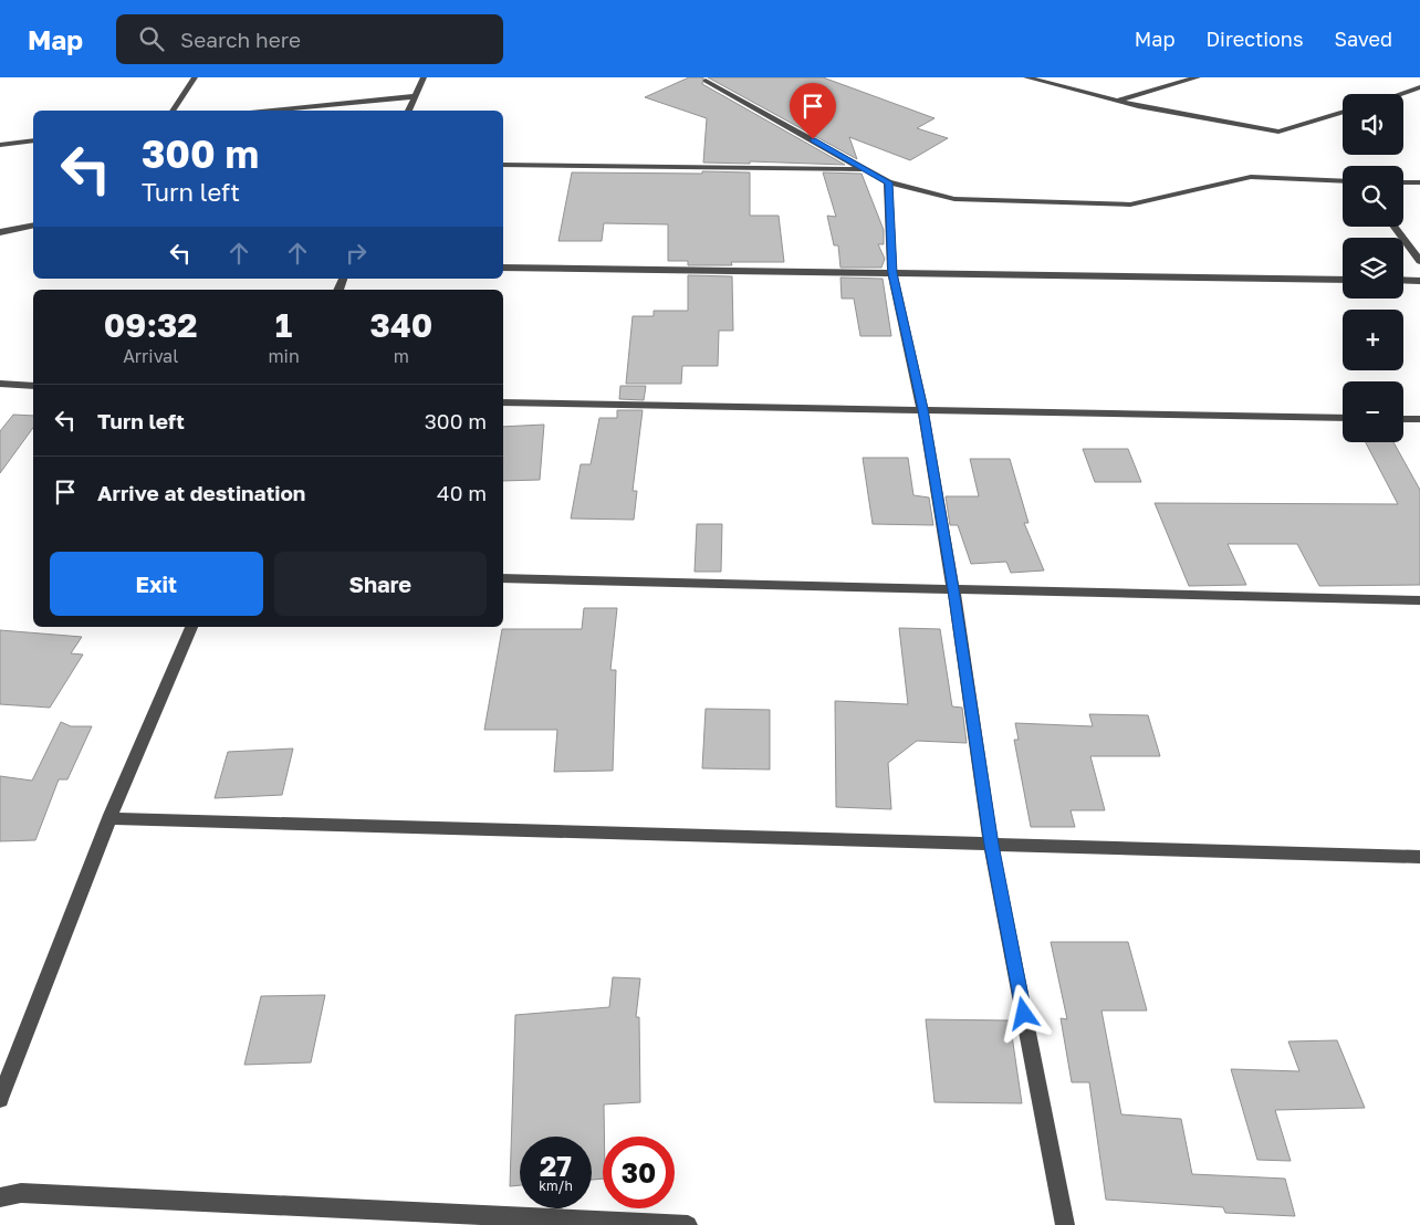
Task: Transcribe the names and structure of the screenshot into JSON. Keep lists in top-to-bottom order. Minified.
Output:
{"page":{"header":"Map","search":"Search here","nav":["Map","Directions","Saved"],"map_buttons":["+","−"],"turn":["300 m","Turn left"],"eta":["09:32","Arrival","1","min","340","m"],"list":[{"name":"Turn left","value":"300 m"},{"name":"Arrive at destination","value":"40 m"}],"buttons":["Exit","Share"],"speed":"27 km/h","limit":"30"}}
